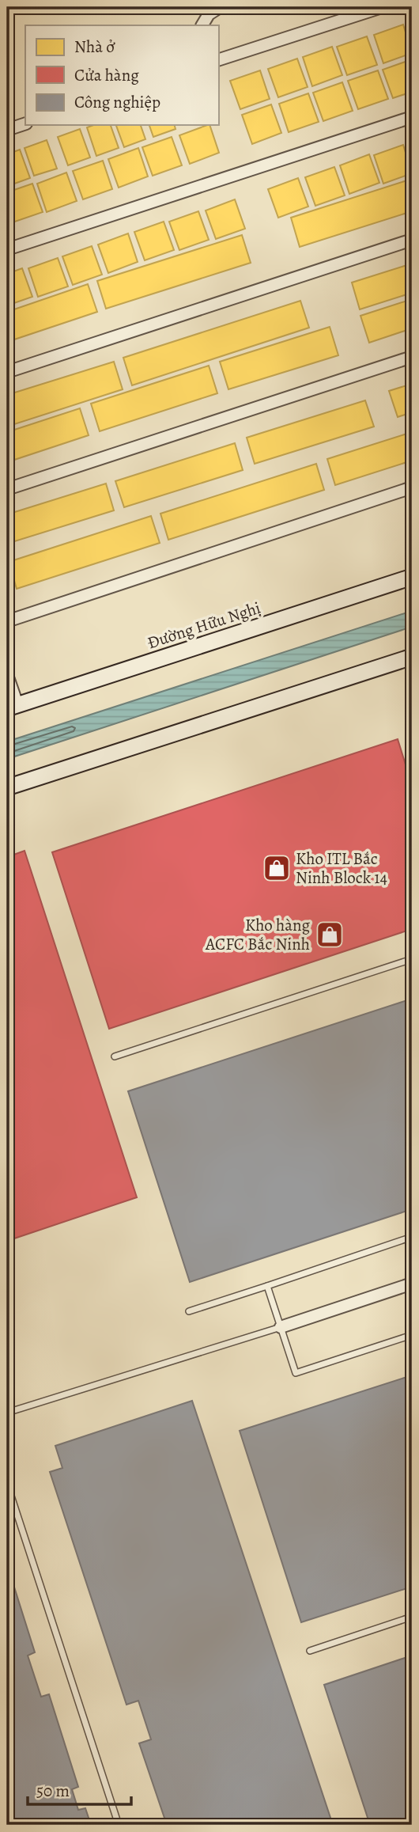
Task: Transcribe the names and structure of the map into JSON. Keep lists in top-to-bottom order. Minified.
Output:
{"streets":{"main road":["Đường Hữu Nghị"]},"places":{"shop":["Kho ITL Bắc Ninh Block 14","Kho hàng ACFC Bắc Ninh"]},"legend":["Nhà ở","Cửa hàng","Công nghiệp"],"scale_bar":"50 m"}
